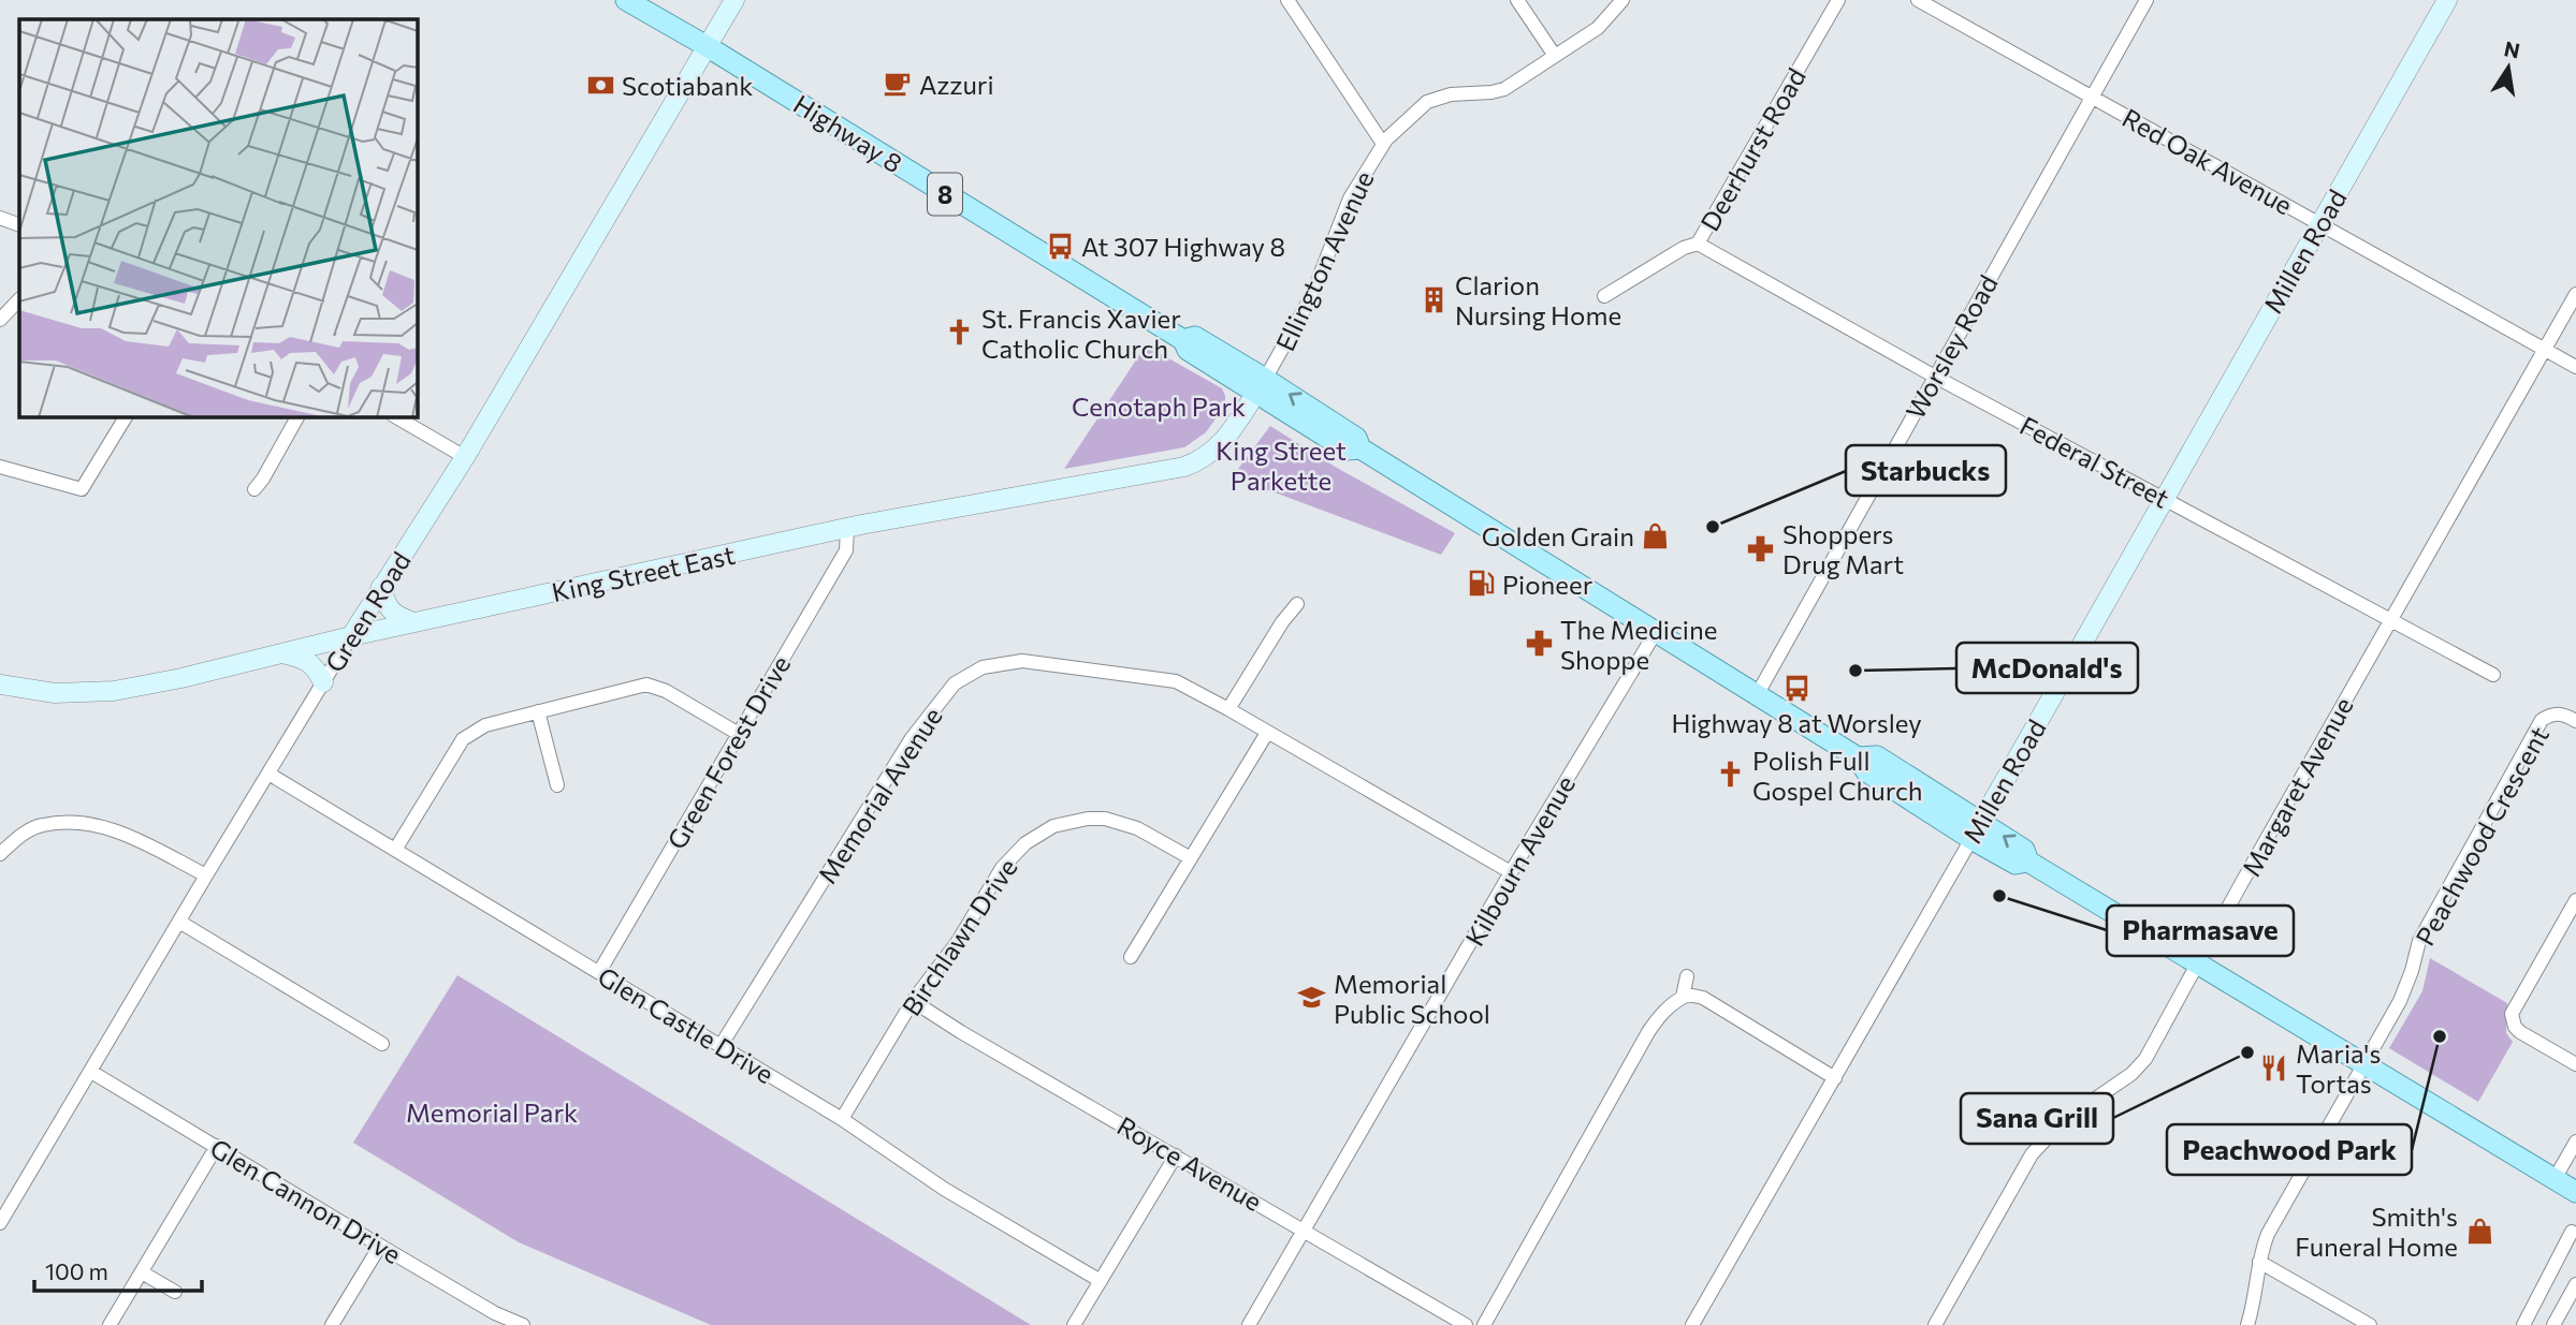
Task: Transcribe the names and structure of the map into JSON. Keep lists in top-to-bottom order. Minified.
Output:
{"streets":{"main road":["Highway 8","8"],"street":["Deerhurst Road","Red Oak Avenue","Millen Road","Ellington Avenue","Worsley Road","Federal Street","King Street East","Green Road","Green Forest Drive","Margaret Avenue","Memorial Avenue","Peachwood Crescent","Kilbourn Avenue","Birchlawn Drive","Glen Castle Drive","Royce Avenue","Glen Cannon Drive"]},"crossings":[["Highway 8","Millen Road"],["Highway 8","Ellington Avenue"],["Highway 8","Worsley Road"],["Highway 8","King Street East"],["Highway 8","Green Road"],["Highway 8","Margaret Avenue"],["Highway 8","Peachwood Crescent"],["Highway 8","Kilbourn Avenue"],["Deerhurst Road","Federal Street"],["Red Oak Avenue","Millen Road"],["Red Oak Avenue","Worsley Road"],["Red Oak Avenue","Margaret Avenue"],["Millen Road","Federal Street"],["Ellington Avenue","King Street East"],["Worsley Road","Federal Street"],["Federal Street","Margaret Avenue"],["King Street East","Green Road"],["King Street East","Green Forest Drive"],["Green Road","Glen Castle Drive"],["Green Road","Glen Cannon Drive"],["Green Forest Drive","Glen Castle Drive"],["Memorial Avenue","Kilbourn Avenue"],["Memorial Avenue","Glen Castle Drive"],["Kilbourn Avenue","Royce Avenue"],["Birchlawn Drive","Glen Castle Drive"],["Birchlawn Drive","Royce Avenue"]],"parks":["Cenotaph Park","King Street Parkette","Memorial Park"],"places":{"cafe":["Azzuri"],"bank":["Scotiabank"],"bus stop":["At 307 Highway 8","Highway 8 at Worsley"],"building":["Clarion Nursing Home"],"church":["St. Francis Xavier Catholic Church","Polish Full Gospel Church"],"other":["Starbucks","McDonald's","Pharmasave","Peachwood Park","Sana Grill"],"shop":["Golden Grain","Smith's Funeral Home"],"pharmacy":["Shoppers Drug Mart","The Medicine Shoppe"],"fuel station":["Pioneer"],"school or university":["Memorial Public School"],"restaurant":["Maria's Tortas"]},"scale_bar":"100 m","north":"top"}
